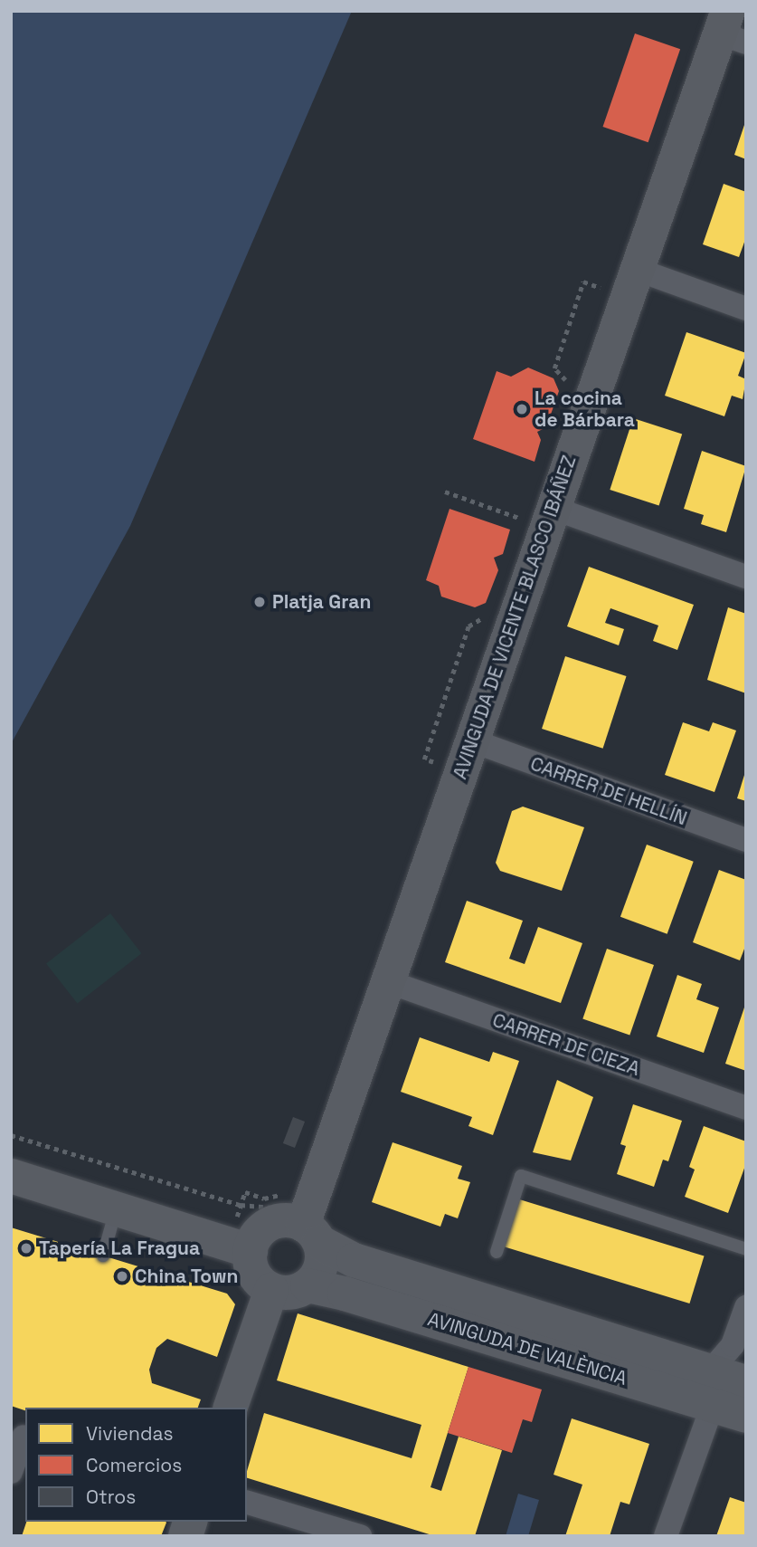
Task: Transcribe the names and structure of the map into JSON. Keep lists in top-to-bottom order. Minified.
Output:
{"streets":{"street":["AVINGUDA DE VICENTE BLASCO IBÁÑEZ","CARRER DE HELLÍN","CARRER DE CIEZA","AVINGUDA DE VALÈNCIA"]},"crossings":[["AVINGUDA DE VICENTE BLASCO IBÁÑEZ","CARRER DE HELLÍN"],["AVINGUDA DE VICENTE BLASCO IBÁÑEZ","CARRER DE CIEZA"],["AVINGUDA DE VICENTE BLASCO IBÁÑEZ","AVINGUDA DE VALÈNCIA"]],"places":["La cocina de Bárbara","Platja Gran","Tapería La Fragua","China Town"],"legend":["Viviendas","Comercios","Otros"]}
